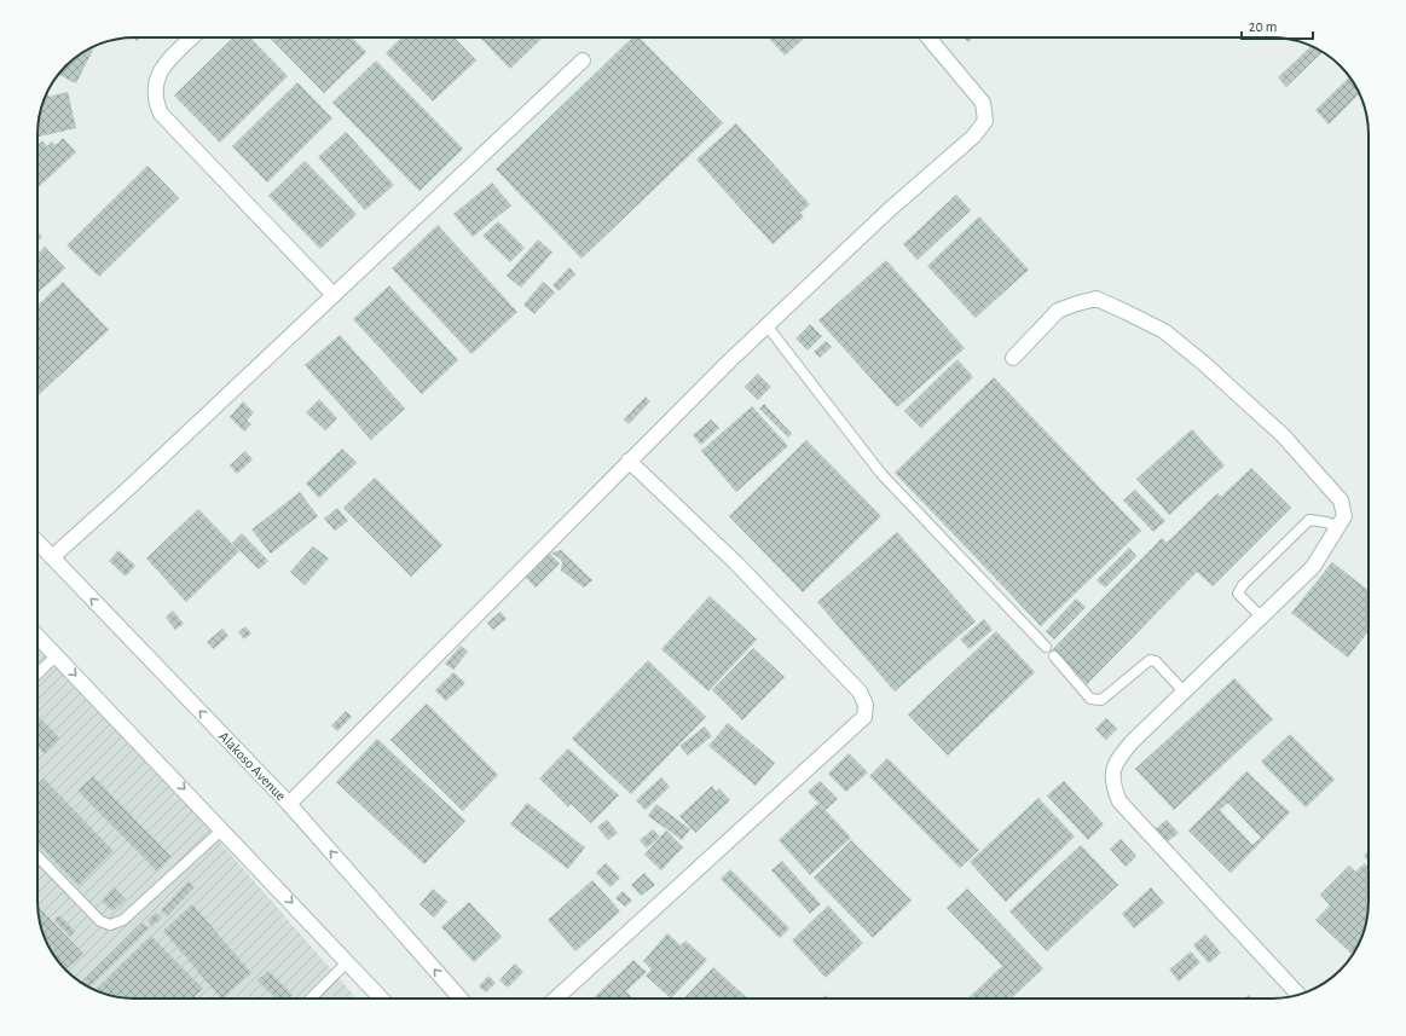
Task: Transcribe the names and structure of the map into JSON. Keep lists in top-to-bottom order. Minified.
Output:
{"streets":{"street":["Alakoso Avenue"]},"scale_bar":"20 m"}
